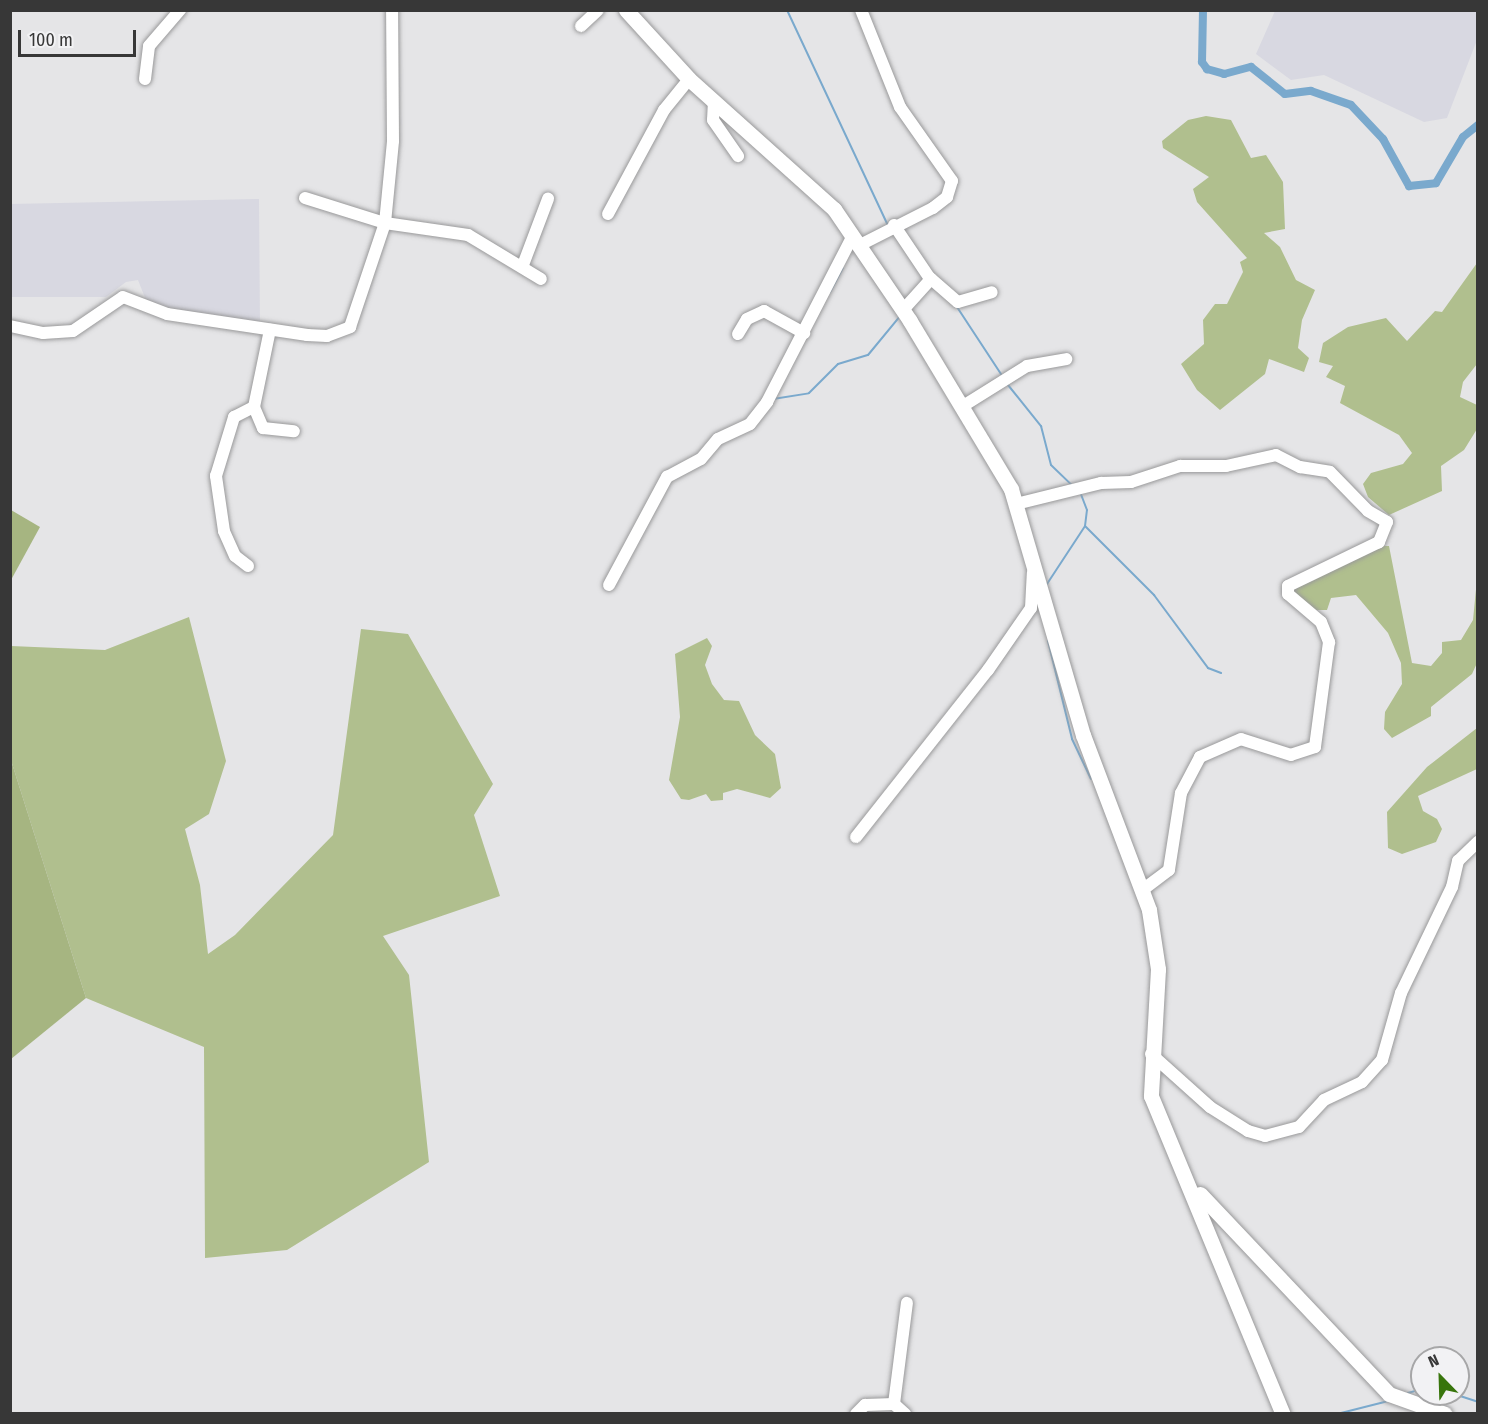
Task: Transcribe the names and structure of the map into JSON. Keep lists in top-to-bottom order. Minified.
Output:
{"scale_bar":"100 m","north":"top left"}
